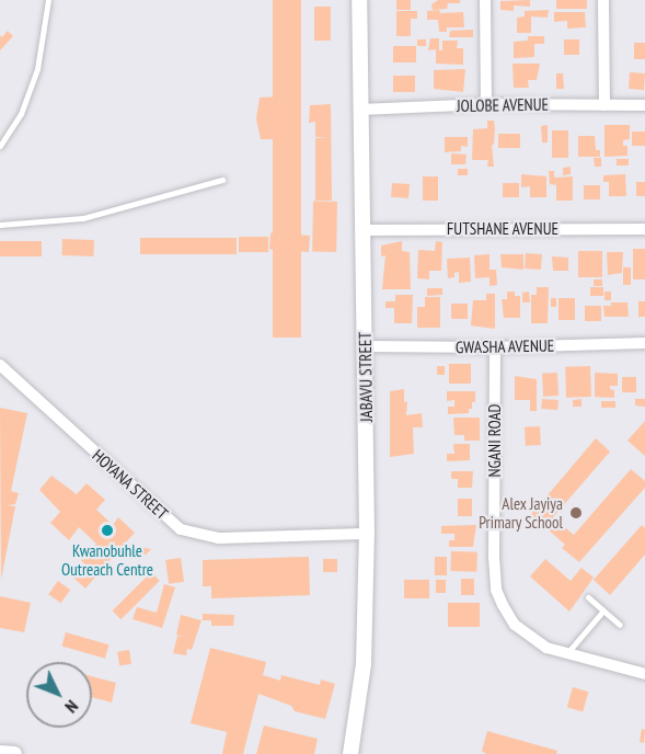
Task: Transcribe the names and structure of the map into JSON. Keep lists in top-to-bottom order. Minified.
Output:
{"streets":{"street":["JOLOBE AVENUE","FUTSHANE AVENUE","GWASHA AVENUE","JABAVU STREET","NGANI ROAD","HOYANA STREET"]},"crossings":[["JOLOBE AVENUE","JABAVU STREET"],["FUTSHANE AVENUE","JABAVU STREET"],["GWASHA AVENUE","JABAVU STREET"],["GWASHA AVENUE","NGANI ROAD"],["JABAVU STREET","HOYANA STREET"]],"places":["Alex Jayiya Primary School","Kwanobuhle Outreach Centre"],"north":"bottom right"}
